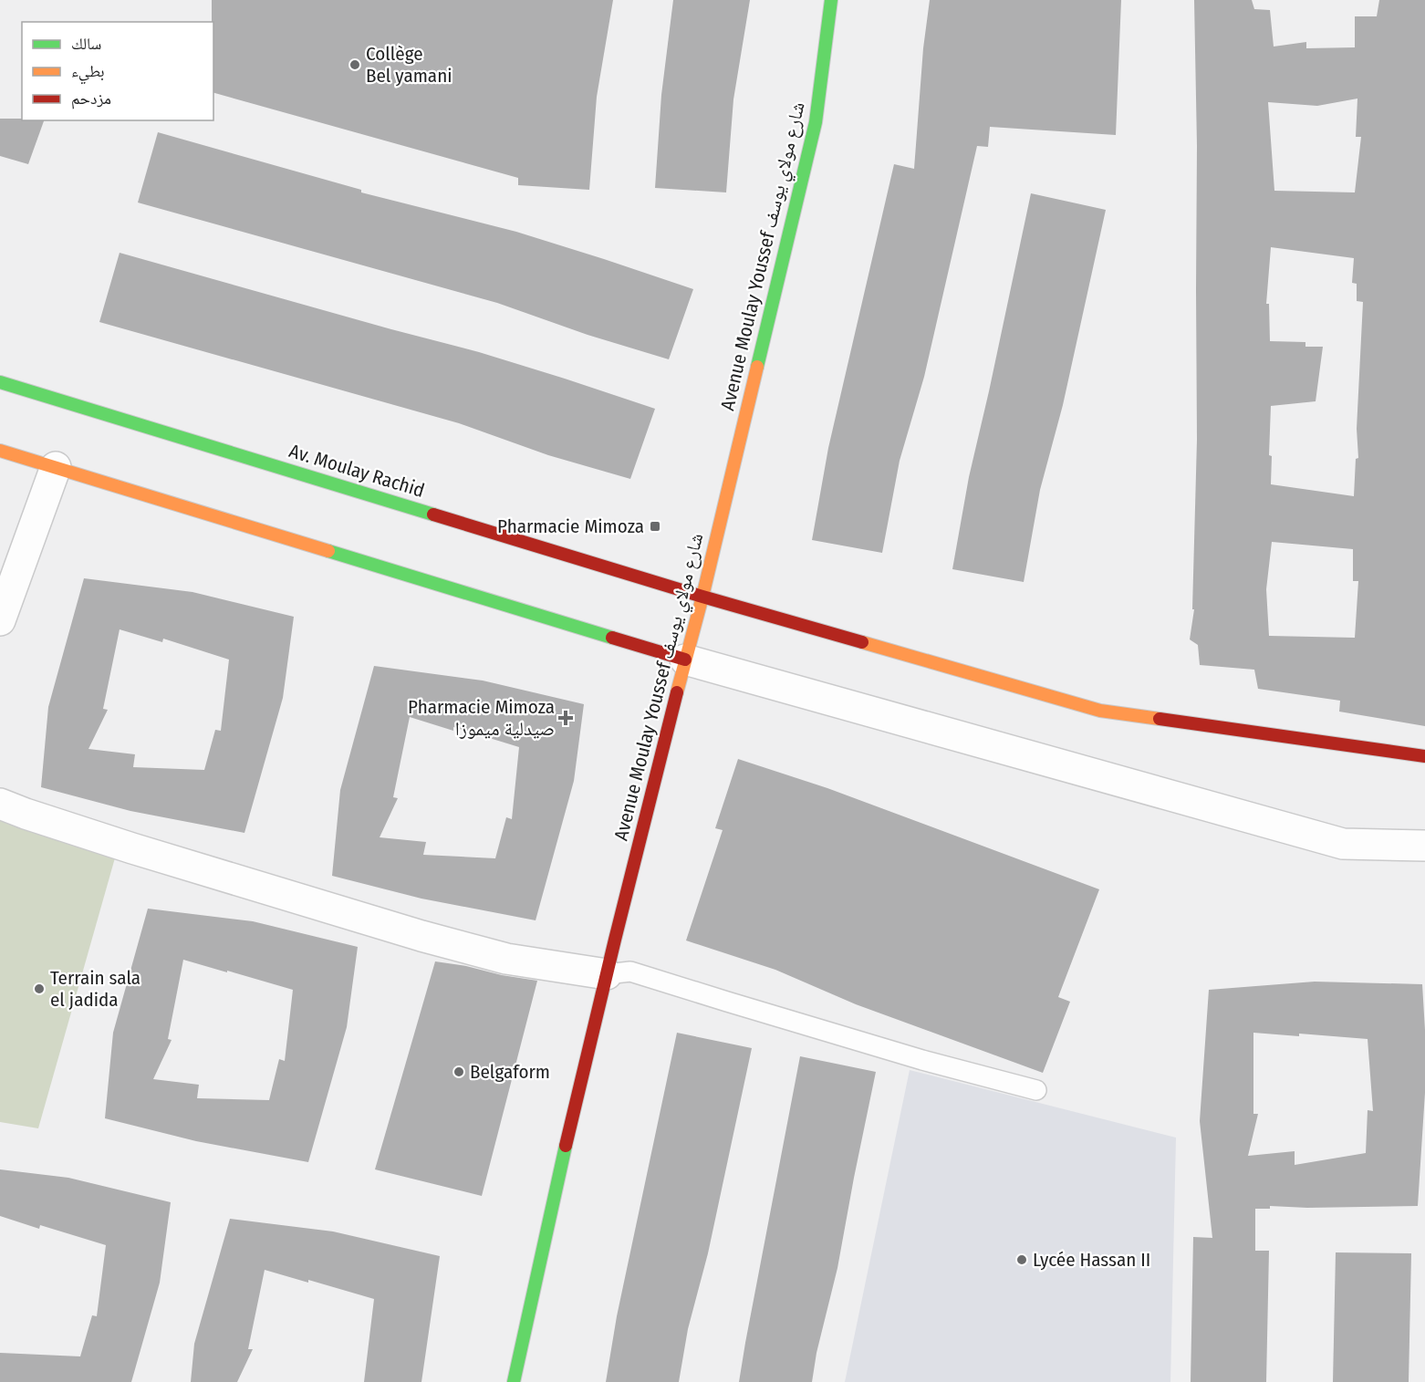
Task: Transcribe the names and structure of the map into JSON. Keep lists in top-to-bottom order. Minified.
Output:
{"streets":{"street":["Avenue Moulay Youssef شارع مولاي يوسف","Av. Moulay Rachid"]},"crossings":[["Avenue Moulay Youssef شارع مولاي يوسف","Av. Moulay Rachid"]],"places":{"other":["Collège Bel yamani","Terrain sala el jadida","Belgaform","Lycée Hassan II"],"transit":["Pharmacie Mimoza"],"health":["Pharmacie Mimoza صيدلية ميموزا"]},"legend":["سالك","بطيء","مزدحم"]}
